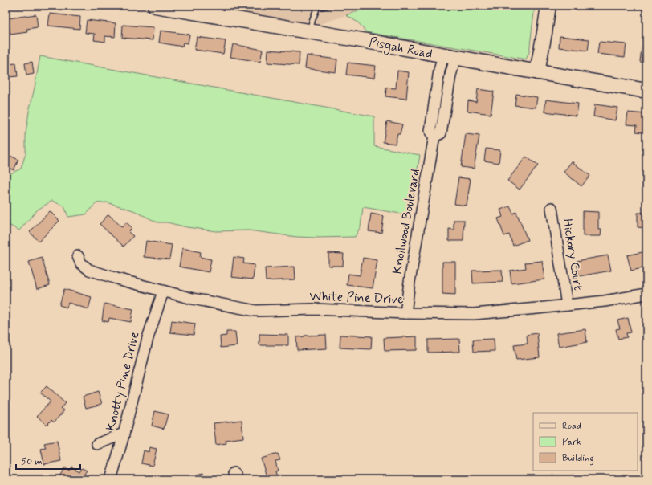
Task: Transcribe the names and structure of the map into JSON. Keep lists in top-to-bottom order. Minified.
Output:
{"streets":{"street":["Pisgah Road","Knollwood Boulevard","Hickory Court","White Pine Drive","Knotty Pine Drive"]},"crossings":[["Pisgah Road","Knollwood Boulevard"],["Knollwood Boulevard","White Pine Drive"],["Hickory Court","White Pine Drive"],["White Pine Drive","Knotty Pine Drive"]],"legend":["Road","Park","Building"],"scale_bar":"50 m"}
